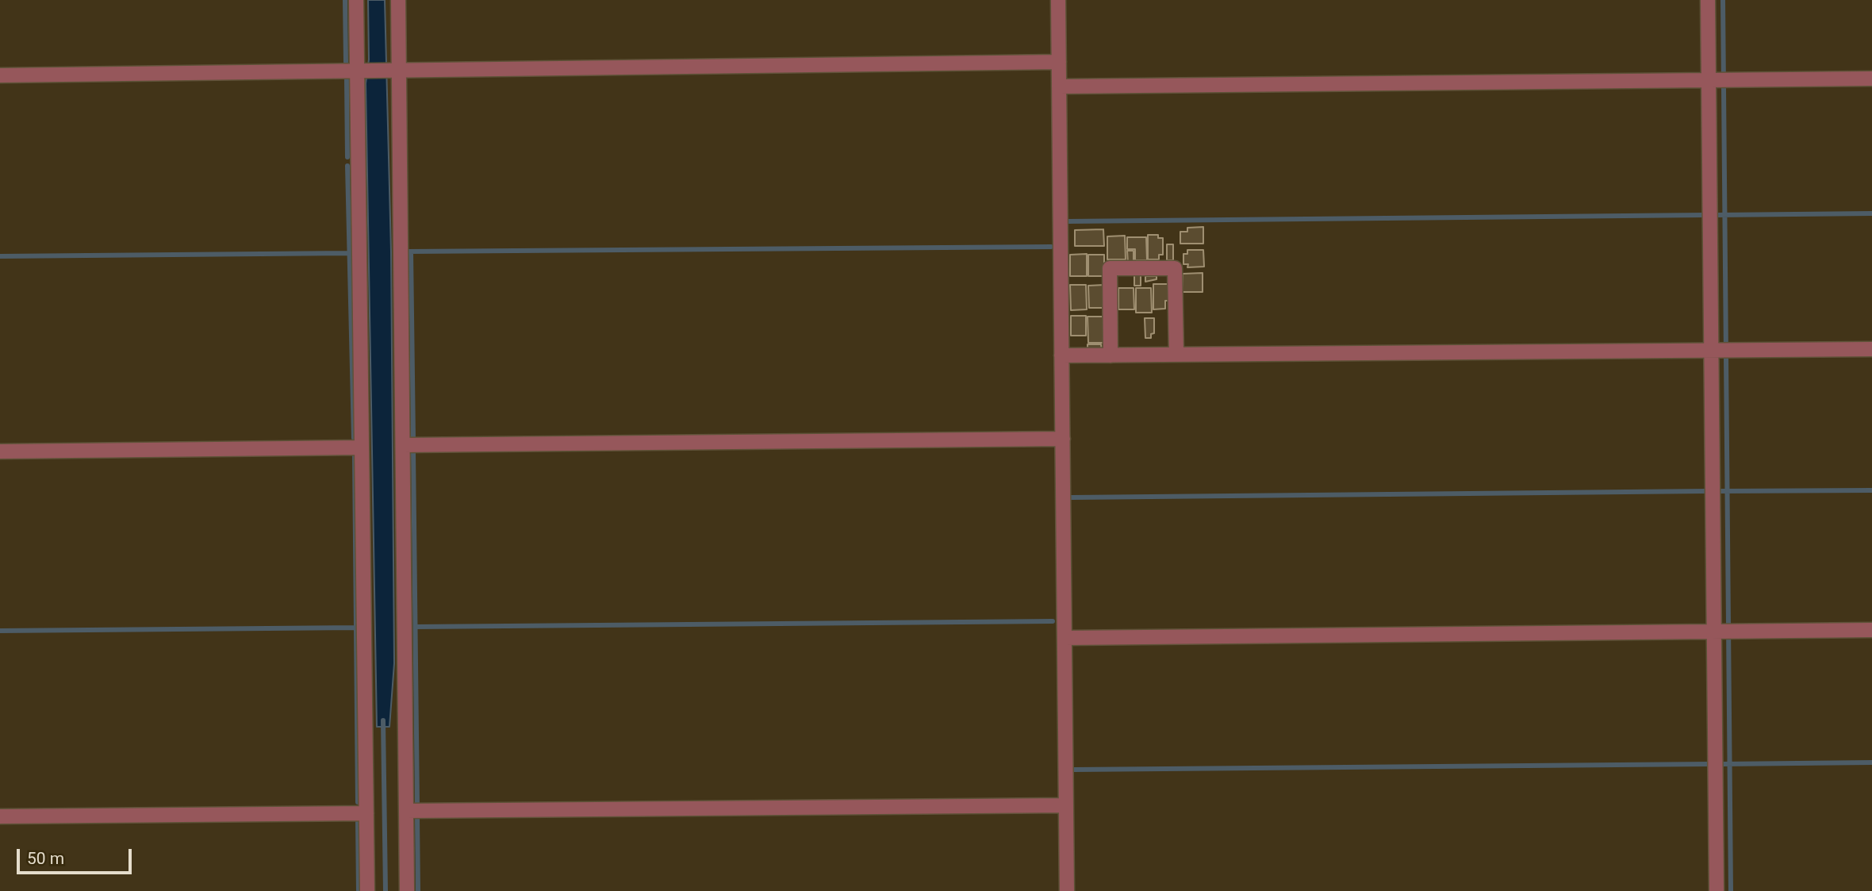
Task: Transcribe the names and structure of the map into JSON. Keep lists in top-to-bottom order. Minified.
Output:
{"scale_bar":"50 m"}
